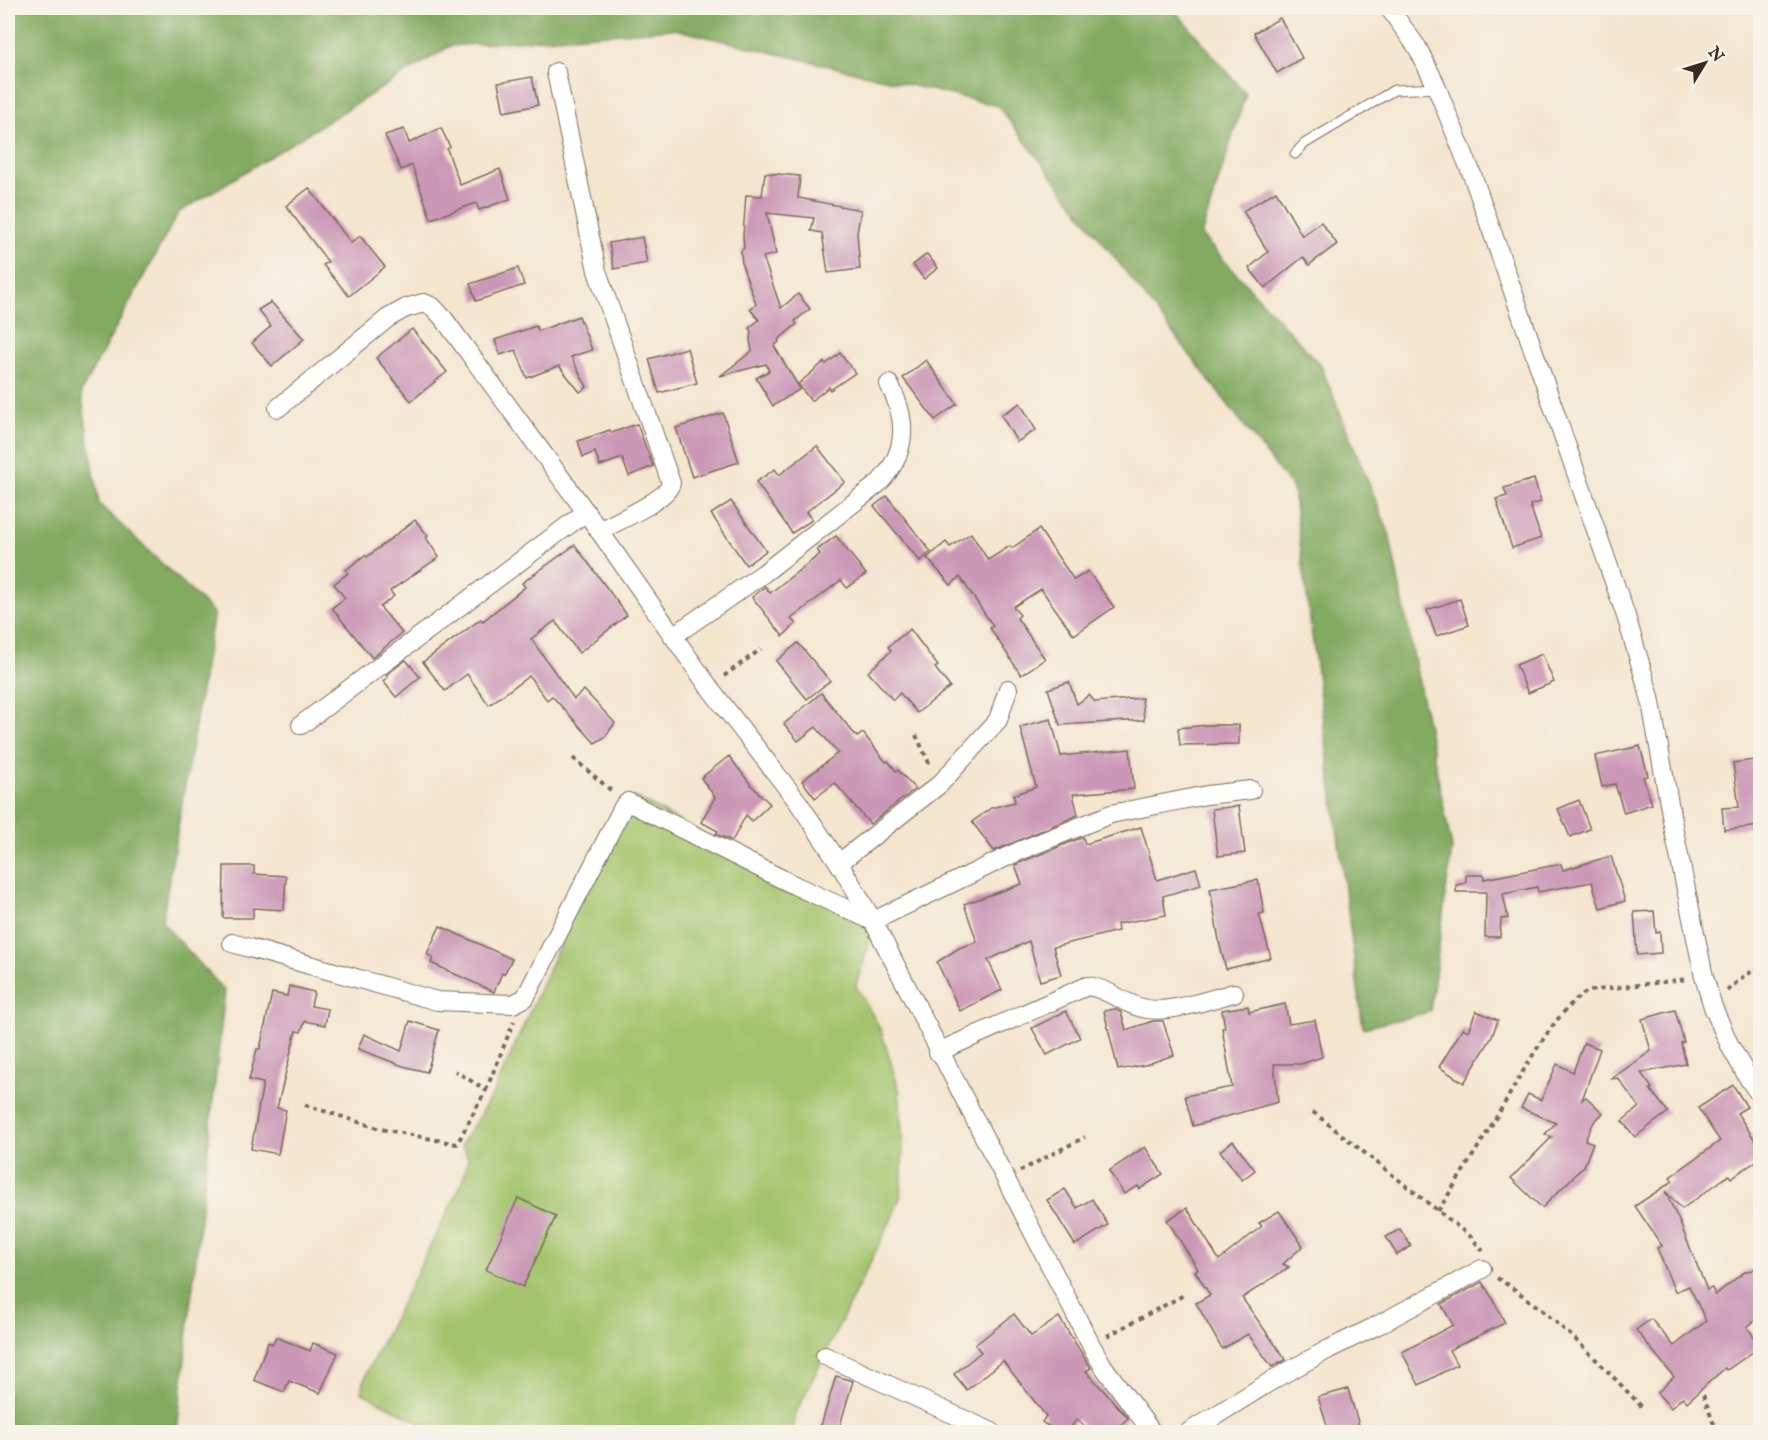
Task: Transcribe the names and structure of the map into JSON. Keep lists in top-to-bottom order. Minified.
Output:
{"north":"top right"}
